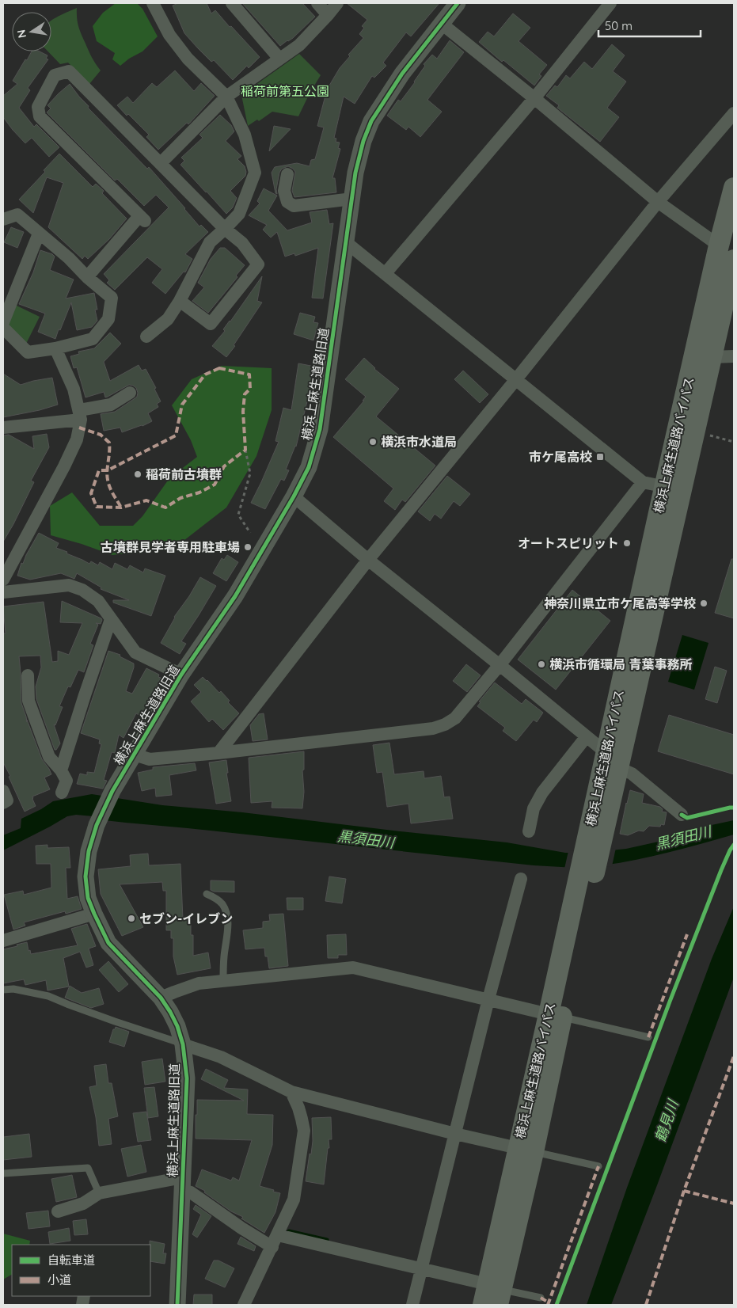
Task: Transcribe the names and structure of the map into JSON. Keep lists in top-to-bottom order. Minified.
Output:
{"streets":{"main road":["横浜上麻生道路バイパス"],"street":["横浜上麻生道路旧道"]},"water":["黒須田川","鶴見川"],"parks":["稲荷前第五公園"],"places":{"other":["横浜市水道局","稲荷前古墳群","オートスピリット","古墳群見学者専用駐車場","神奈川県立市ケ尾高等学校","横浜市循環局 青葉事務所","セブン-イレブン"],"transit":["市ケ尾高校"]},"legend":["自転車道","小道"],"scale_bar":"50 m","north":"left"}
